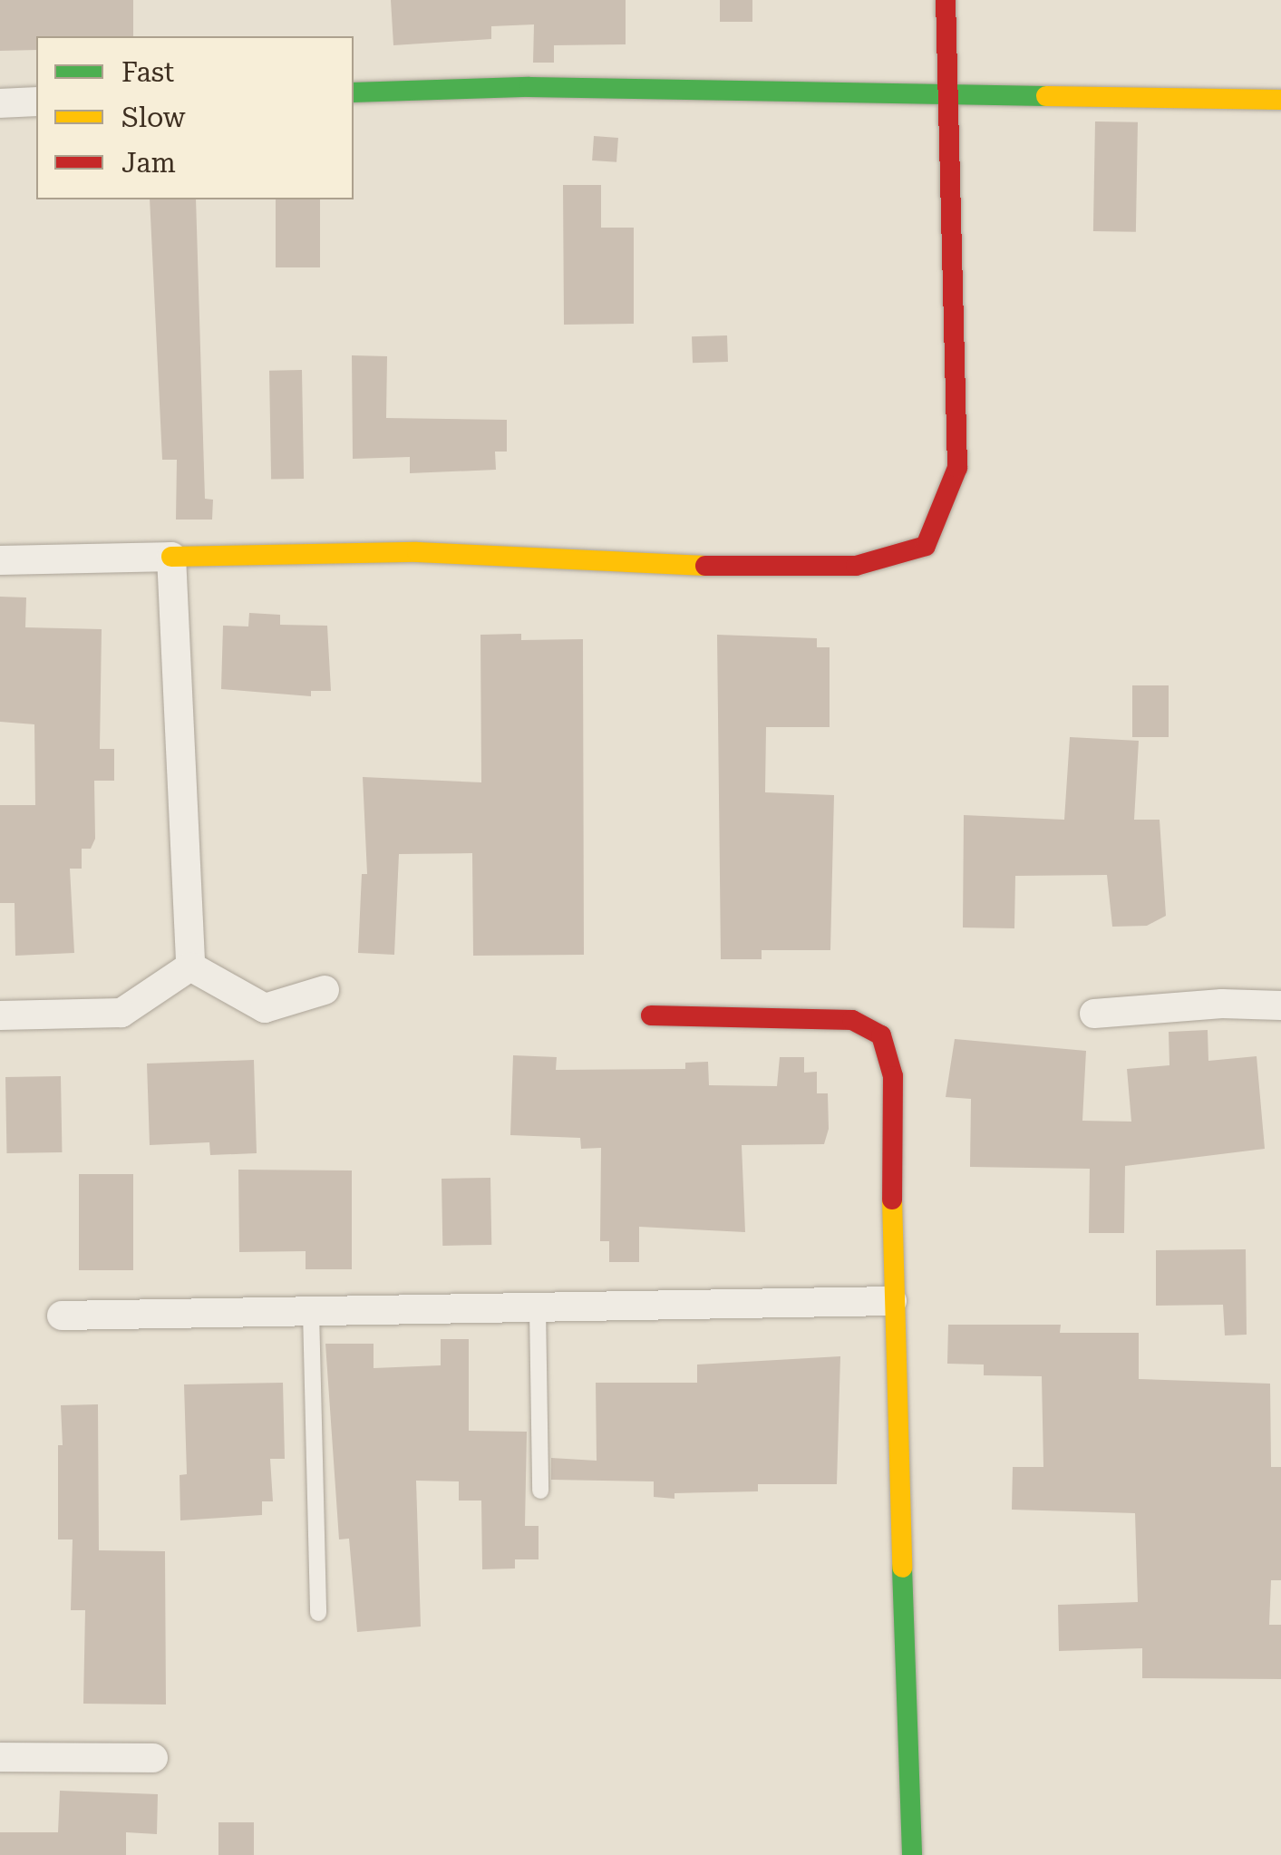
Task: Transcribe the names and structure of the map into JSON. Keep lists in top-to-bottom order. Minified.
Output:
{"legend":["Fast","Slow","Jam"]}
